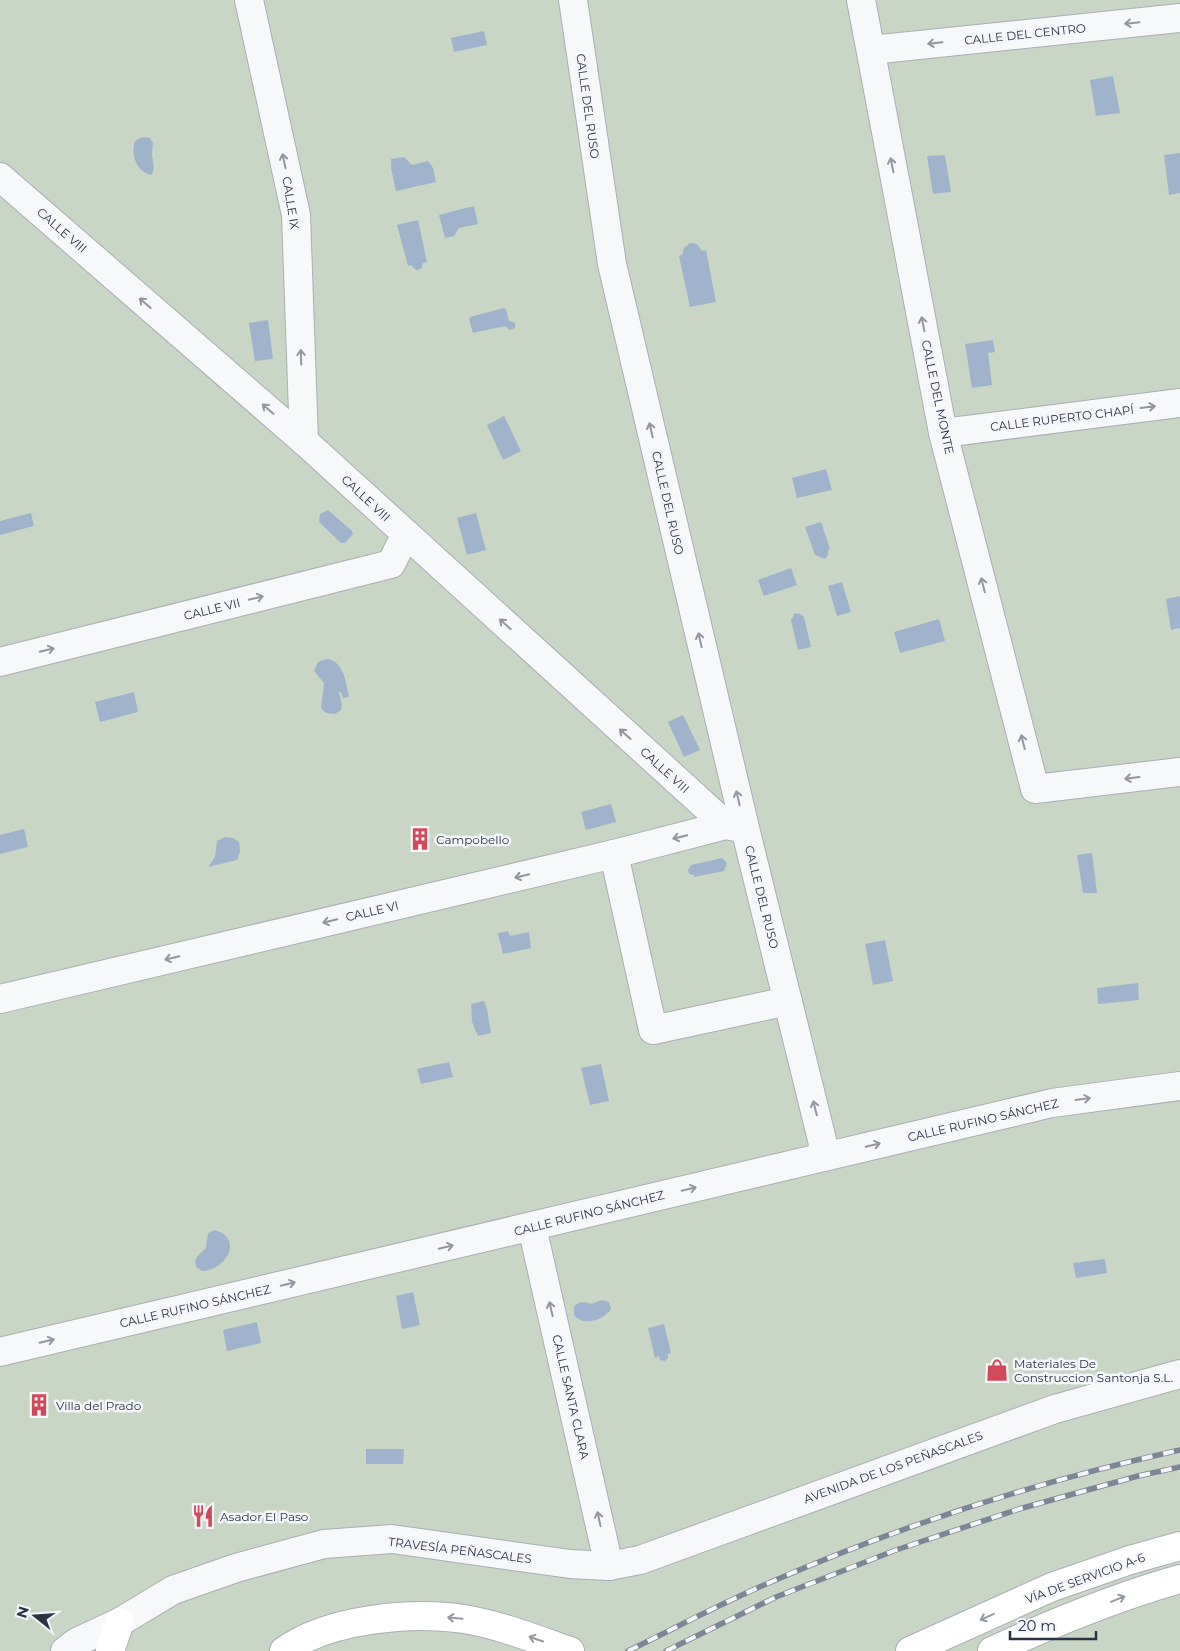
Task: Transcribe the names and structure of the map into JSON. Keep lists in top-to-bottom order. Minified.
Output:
{"streets":{"street":["CALLE DEL CENTRO","CALLE DEL RUSO","CALLE IX","CALLE VIII","CALLE DEL MONTE","CALLE RUPERTO CHAPÍ","CALLE VII","CALLE VI","CALLE RUFINO SÁNCHEZ","CALLE SANTA CLARA","AVENIDA DE LOS PEÑASCALES","TRAVESÍA PEÑASCALES","VÍA DE SERVICIO A-6"]},"crossings":[["CALLE DEL CENTRO","CALLE DEL MONTE"],["CALLE DEL RUSO","CALLE VIII"],["CALLE DEL RUSO","CALLE VI"],["CALLE DEL RUSO","CALLE RUFINO SÁNCHEZ"],["CALLE IX","CALLE VIII"],["CALLE VIII","CALLE VII"],["CALLE VIII","CALLE VI"],["CALLE DEL MONTE","CALLE RUPERTO CHAPÍ"],["CALLE RUFINO SÁNCHEZ","CALLE SANTA CLARA"],["CALLE SANTA CLARA","AVENIDA DE LOS PEÑASCALES"],["CALLE SANTA CLARA","TRAVESÍA PEÑASCALES"],["AVENIDA DE LOS PEÑASCALES","TRAVESÍA PEÑASCALES"]],"one_way":["CALLE DEL CENTRO","CALLE DEL RUSO","CALLE IX","CALLE VIII","CALLE DEL MONTE","CALLE RUPERTO CHAPÍ","CALLE VII","CALLE VI","CALLE RUFINO SÁNCHEZ","CALLE SANTA CLARA"],"places":{"building":["Campobello","Villa del Prado"],"shop":["Materiales De Construccion Santonja S.L."],"restaurant":["Asador El Paso"]},"scale_bar":"20 m","north":"left"}
